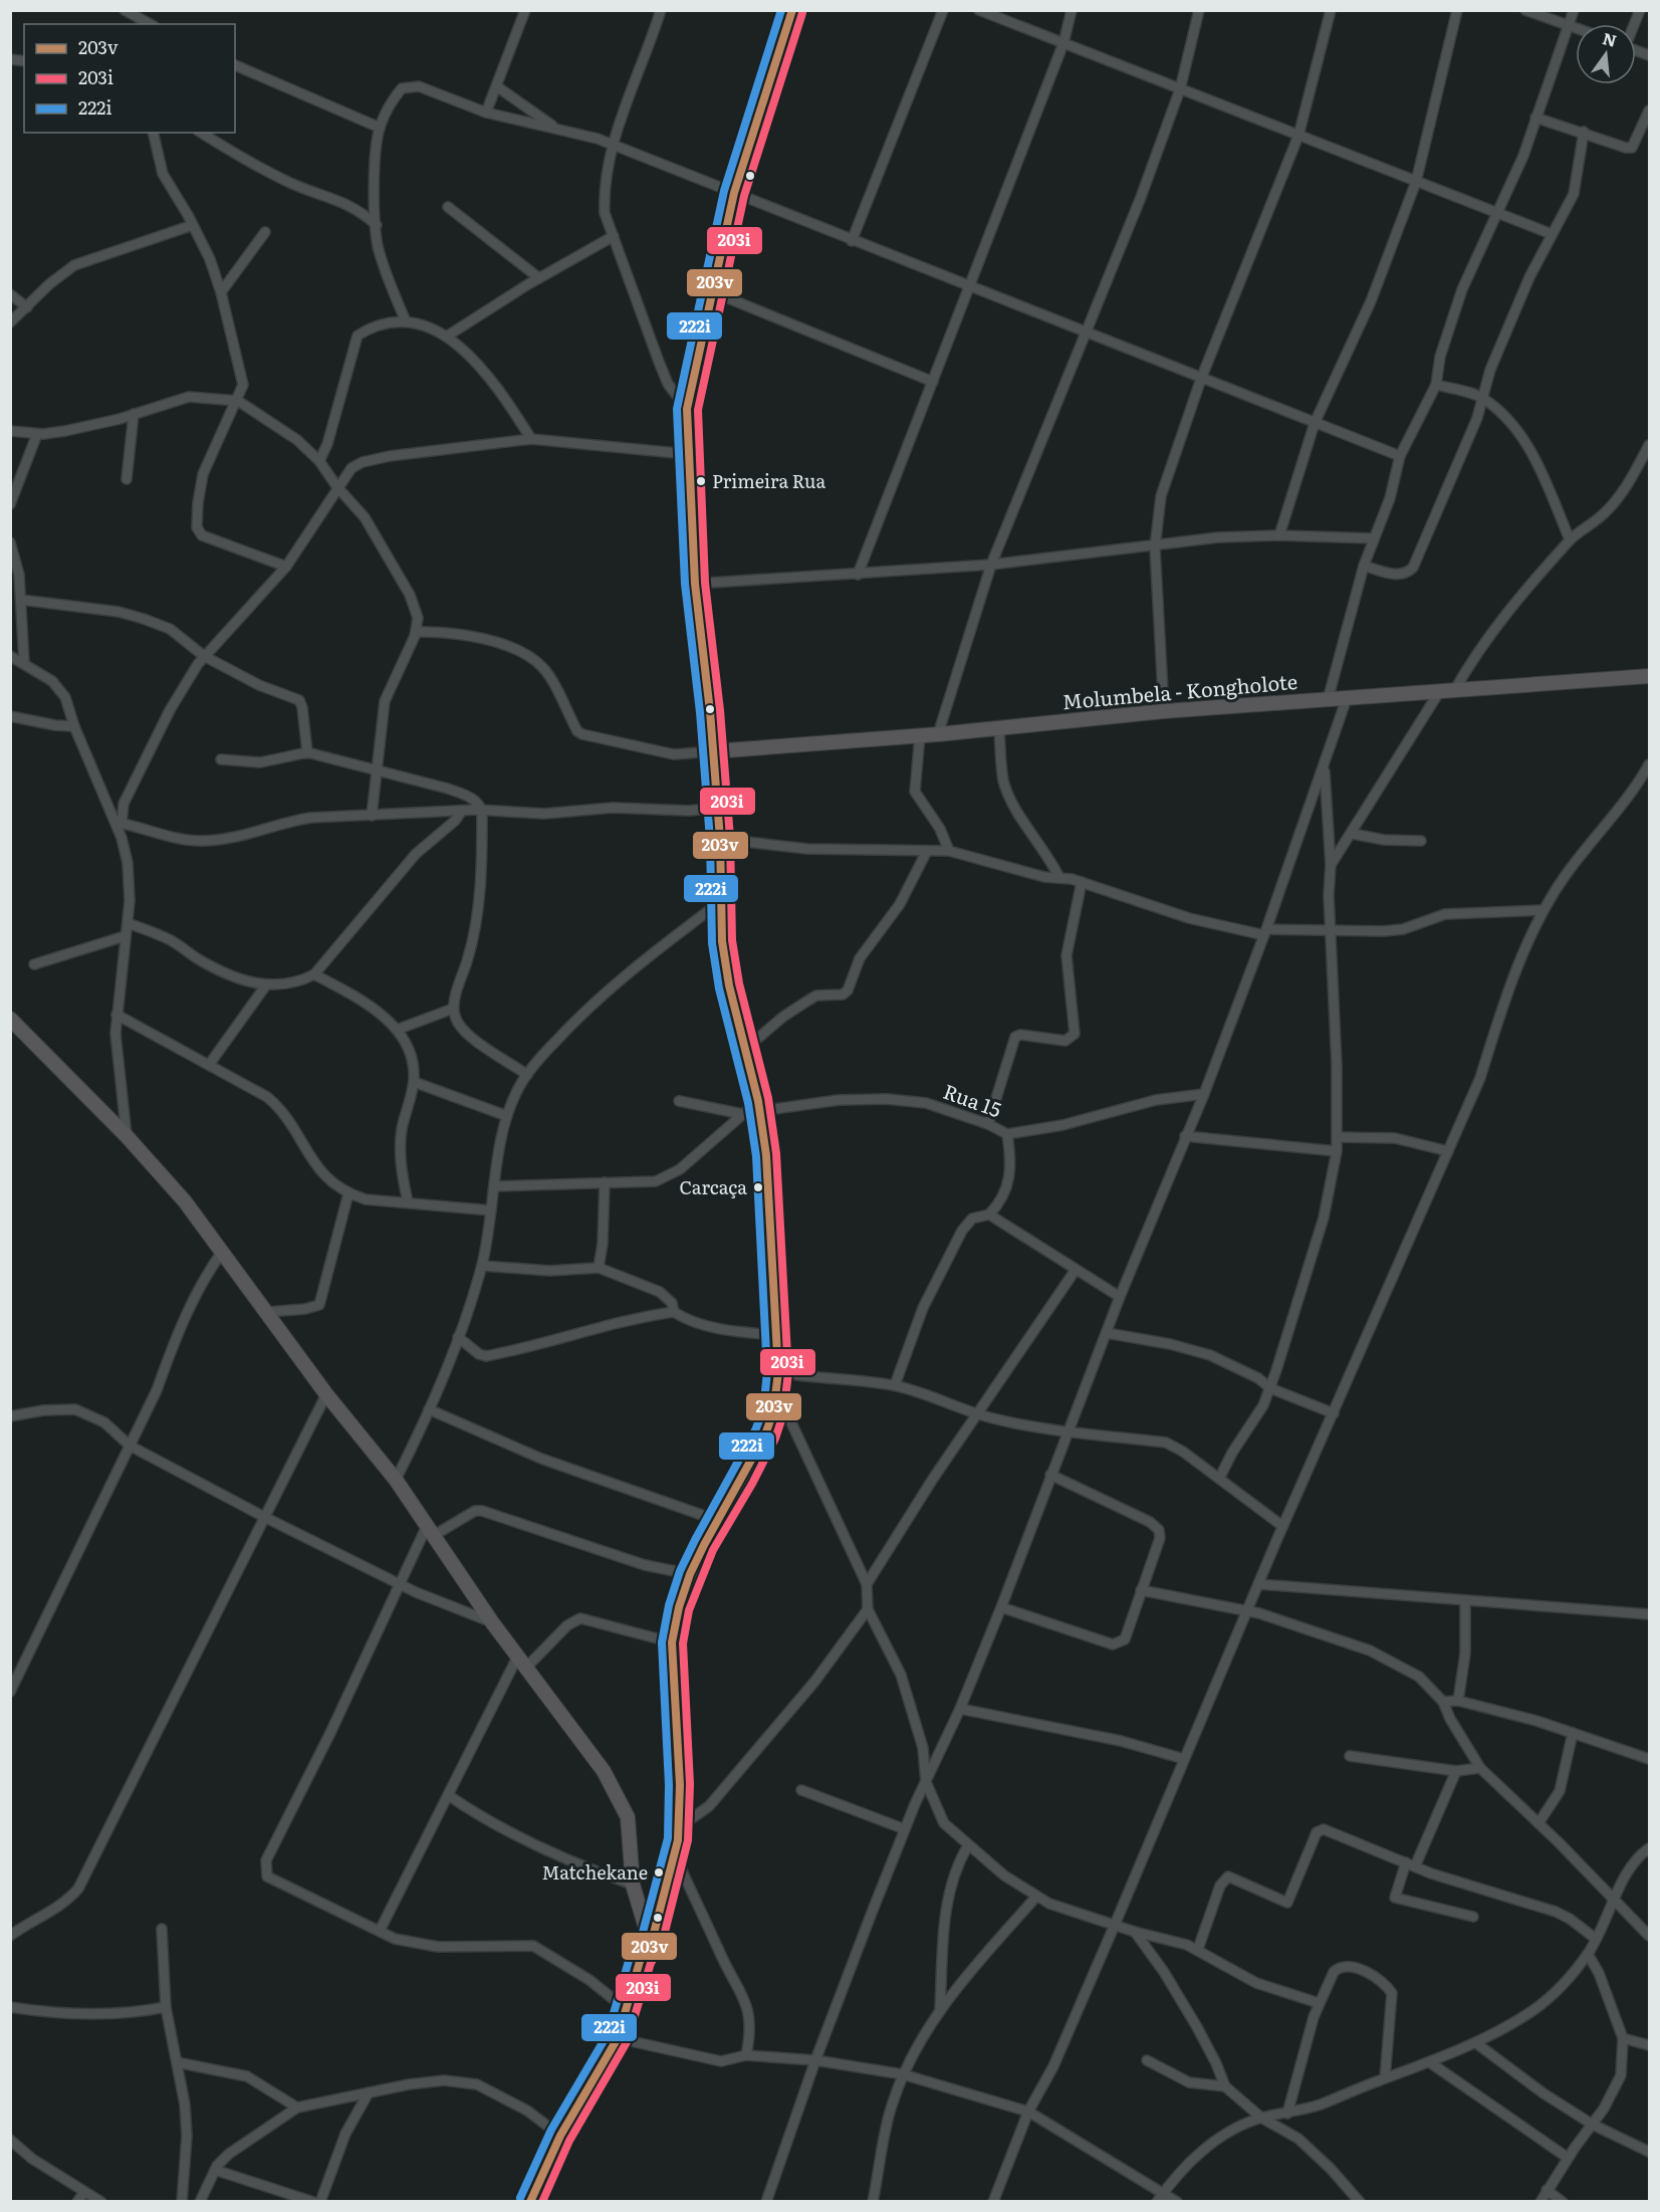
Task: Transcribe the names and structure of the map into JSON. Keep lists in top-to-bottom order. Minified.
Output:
{"streets":{"street":["Molumbela - Kongholote","Rua 15"]},"places":["Primeira Rua","Carcaça","Matchekane"],"lines":["transit line 203v","transit line 222i","transit line 203i"],"legend":["203v","203i","222i"],"north":"top"}
